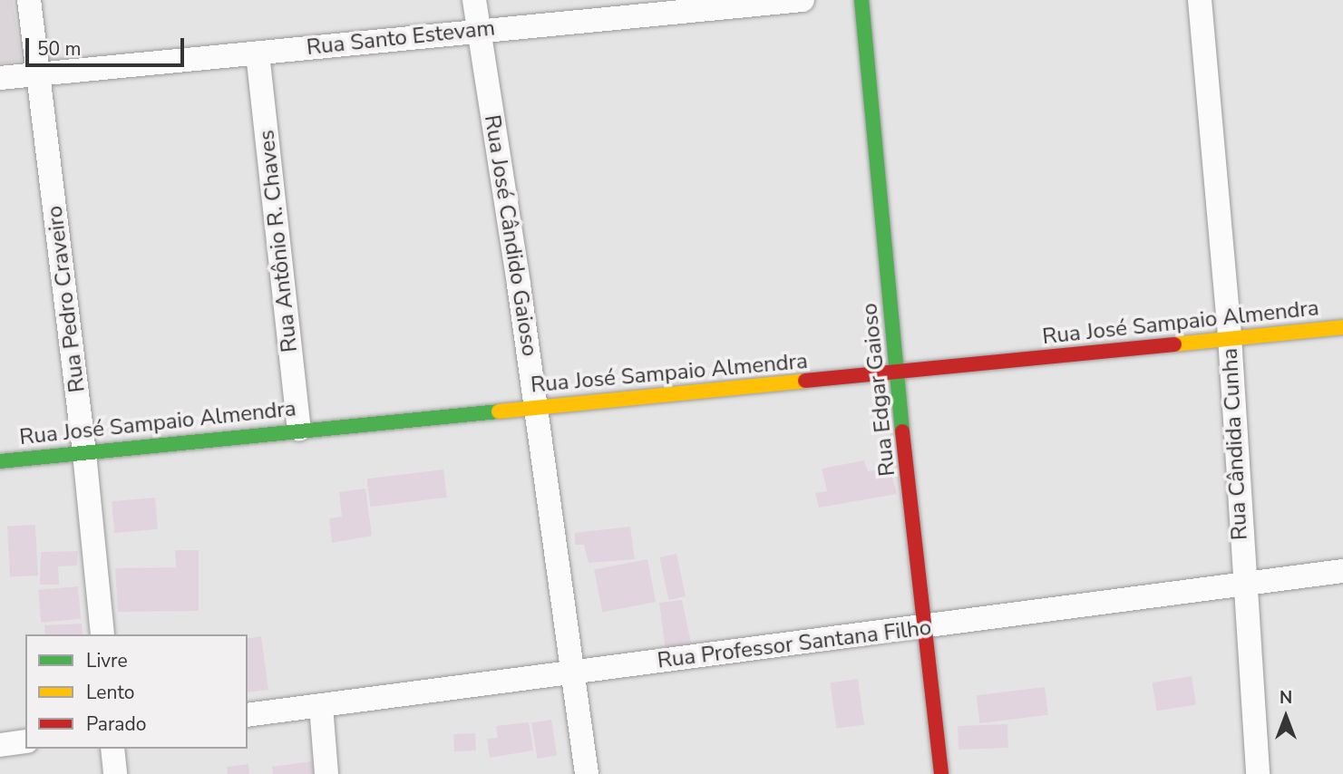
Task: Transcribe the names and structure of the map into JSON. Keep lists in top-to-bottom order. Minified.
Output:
{"streets":{"street":["Rua Santo Estevam","Rua José Cândido Gaioso","Rua Antônio R. Chaves","Rua Pedro Craveiro","Rua José Sampaio Almendra","Rua Edgar Gaioso","Rua Cândida Cunha","Rua Professor Santana Filho"]},"crossings":[["Rua Santo Estevam","Rua José Cândido Gaioso"],["Rua Santo Estevam","Rua Antônio R. Chaves"],["Rua Santo Estevam","Rua Pedro Craveiro"],["Rua José Cândido Gaioso","Rua José Sampaio Almendra"],["Rua José Cândido Gaioso","Rua Professor Santana Filho"],["Rua Antônio R. Chaves","Rua José Sampaio Almendra"],["Rua Pedro Craveiro","Rua José Sampaio Almendra"],["Rua José Sampaio Almendra","Rua Edgar Gaioso"],["Rua José Sampaio Almendra","Rua Cândida Cunha"],["Rua Edgar Gaioso","Rua Professor Santana Filho"],["Rua Cândida Cunha","Rua Professor Santana Filho"]],"legend":["Livre","Lento","Parado"],"scale_bar":"50 m","north":"top"}
